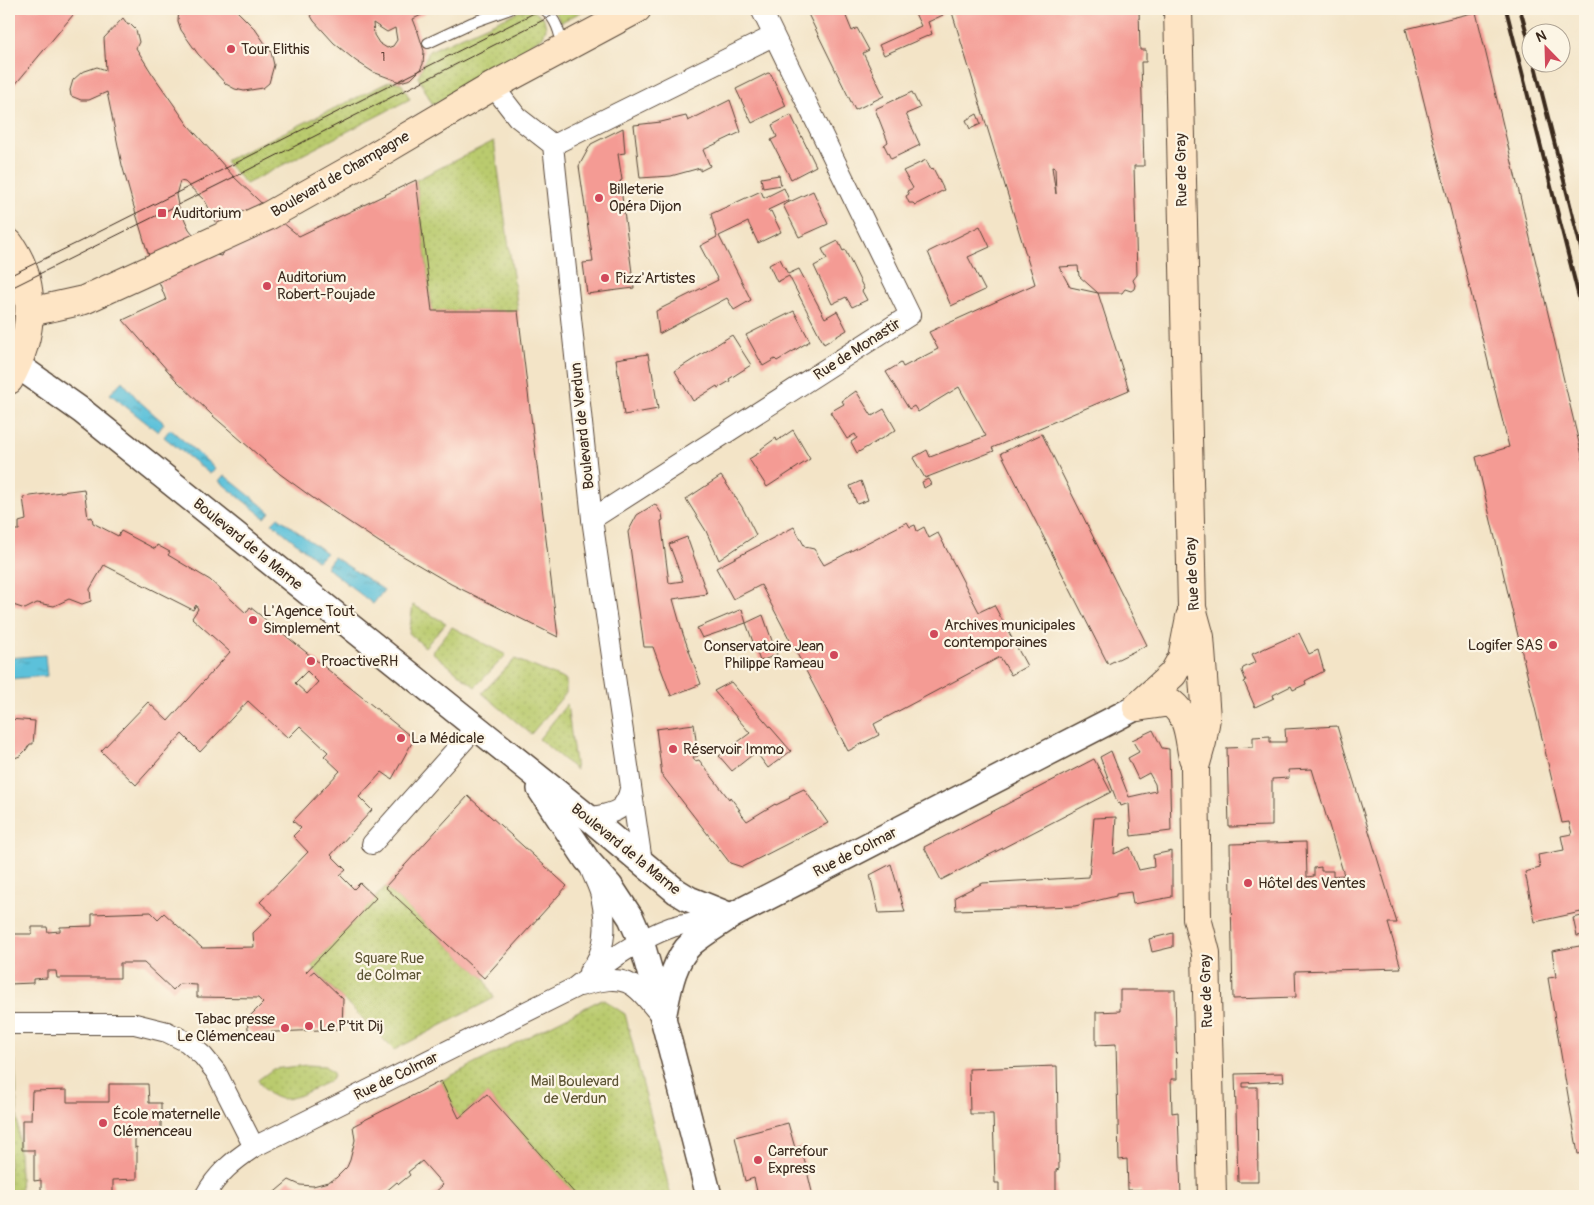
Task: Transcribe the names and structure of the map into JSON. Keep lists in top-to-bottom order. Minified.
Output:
{"streets":{"main road":["Rue de Gray","Boulevard de Champagne","Rue de Colmar"],"street":["Rue de Monastir","Boulevard de Verdun","Boulevard de la Marne"]},"crossings":[["Rue de Gray","Rue de Colmar"],["Rue de Monastir","Boulevard de Verdun"],["Boulevard de Verdun","Boulevard de la Marne"],["Boulevard de la Marne","Rue de Colmar"]],"parks":["Square Rue de Colmar","Mail Boulevard de Verdun"],"places":{"other":["Tour Elithis","Billeterie Opéra Dijon","Pizz'Artistes","Auditorium Robert-Poujade","L'Agence Tout Simplement","Archives municipales contemporaines","Logifer SAS","Conservatoire Jean Philippe Rameau","ProactiveRH","La Médicale","Réservoir Immo","Hôtel des Ventes","Le P'tit Dij","Tabac presse Le Clémenceau","École maternelle Clémenceau","Carrefour Express"],"transit":["Auditorium"]},"house_numbers":["1"],"north":"top left"}
